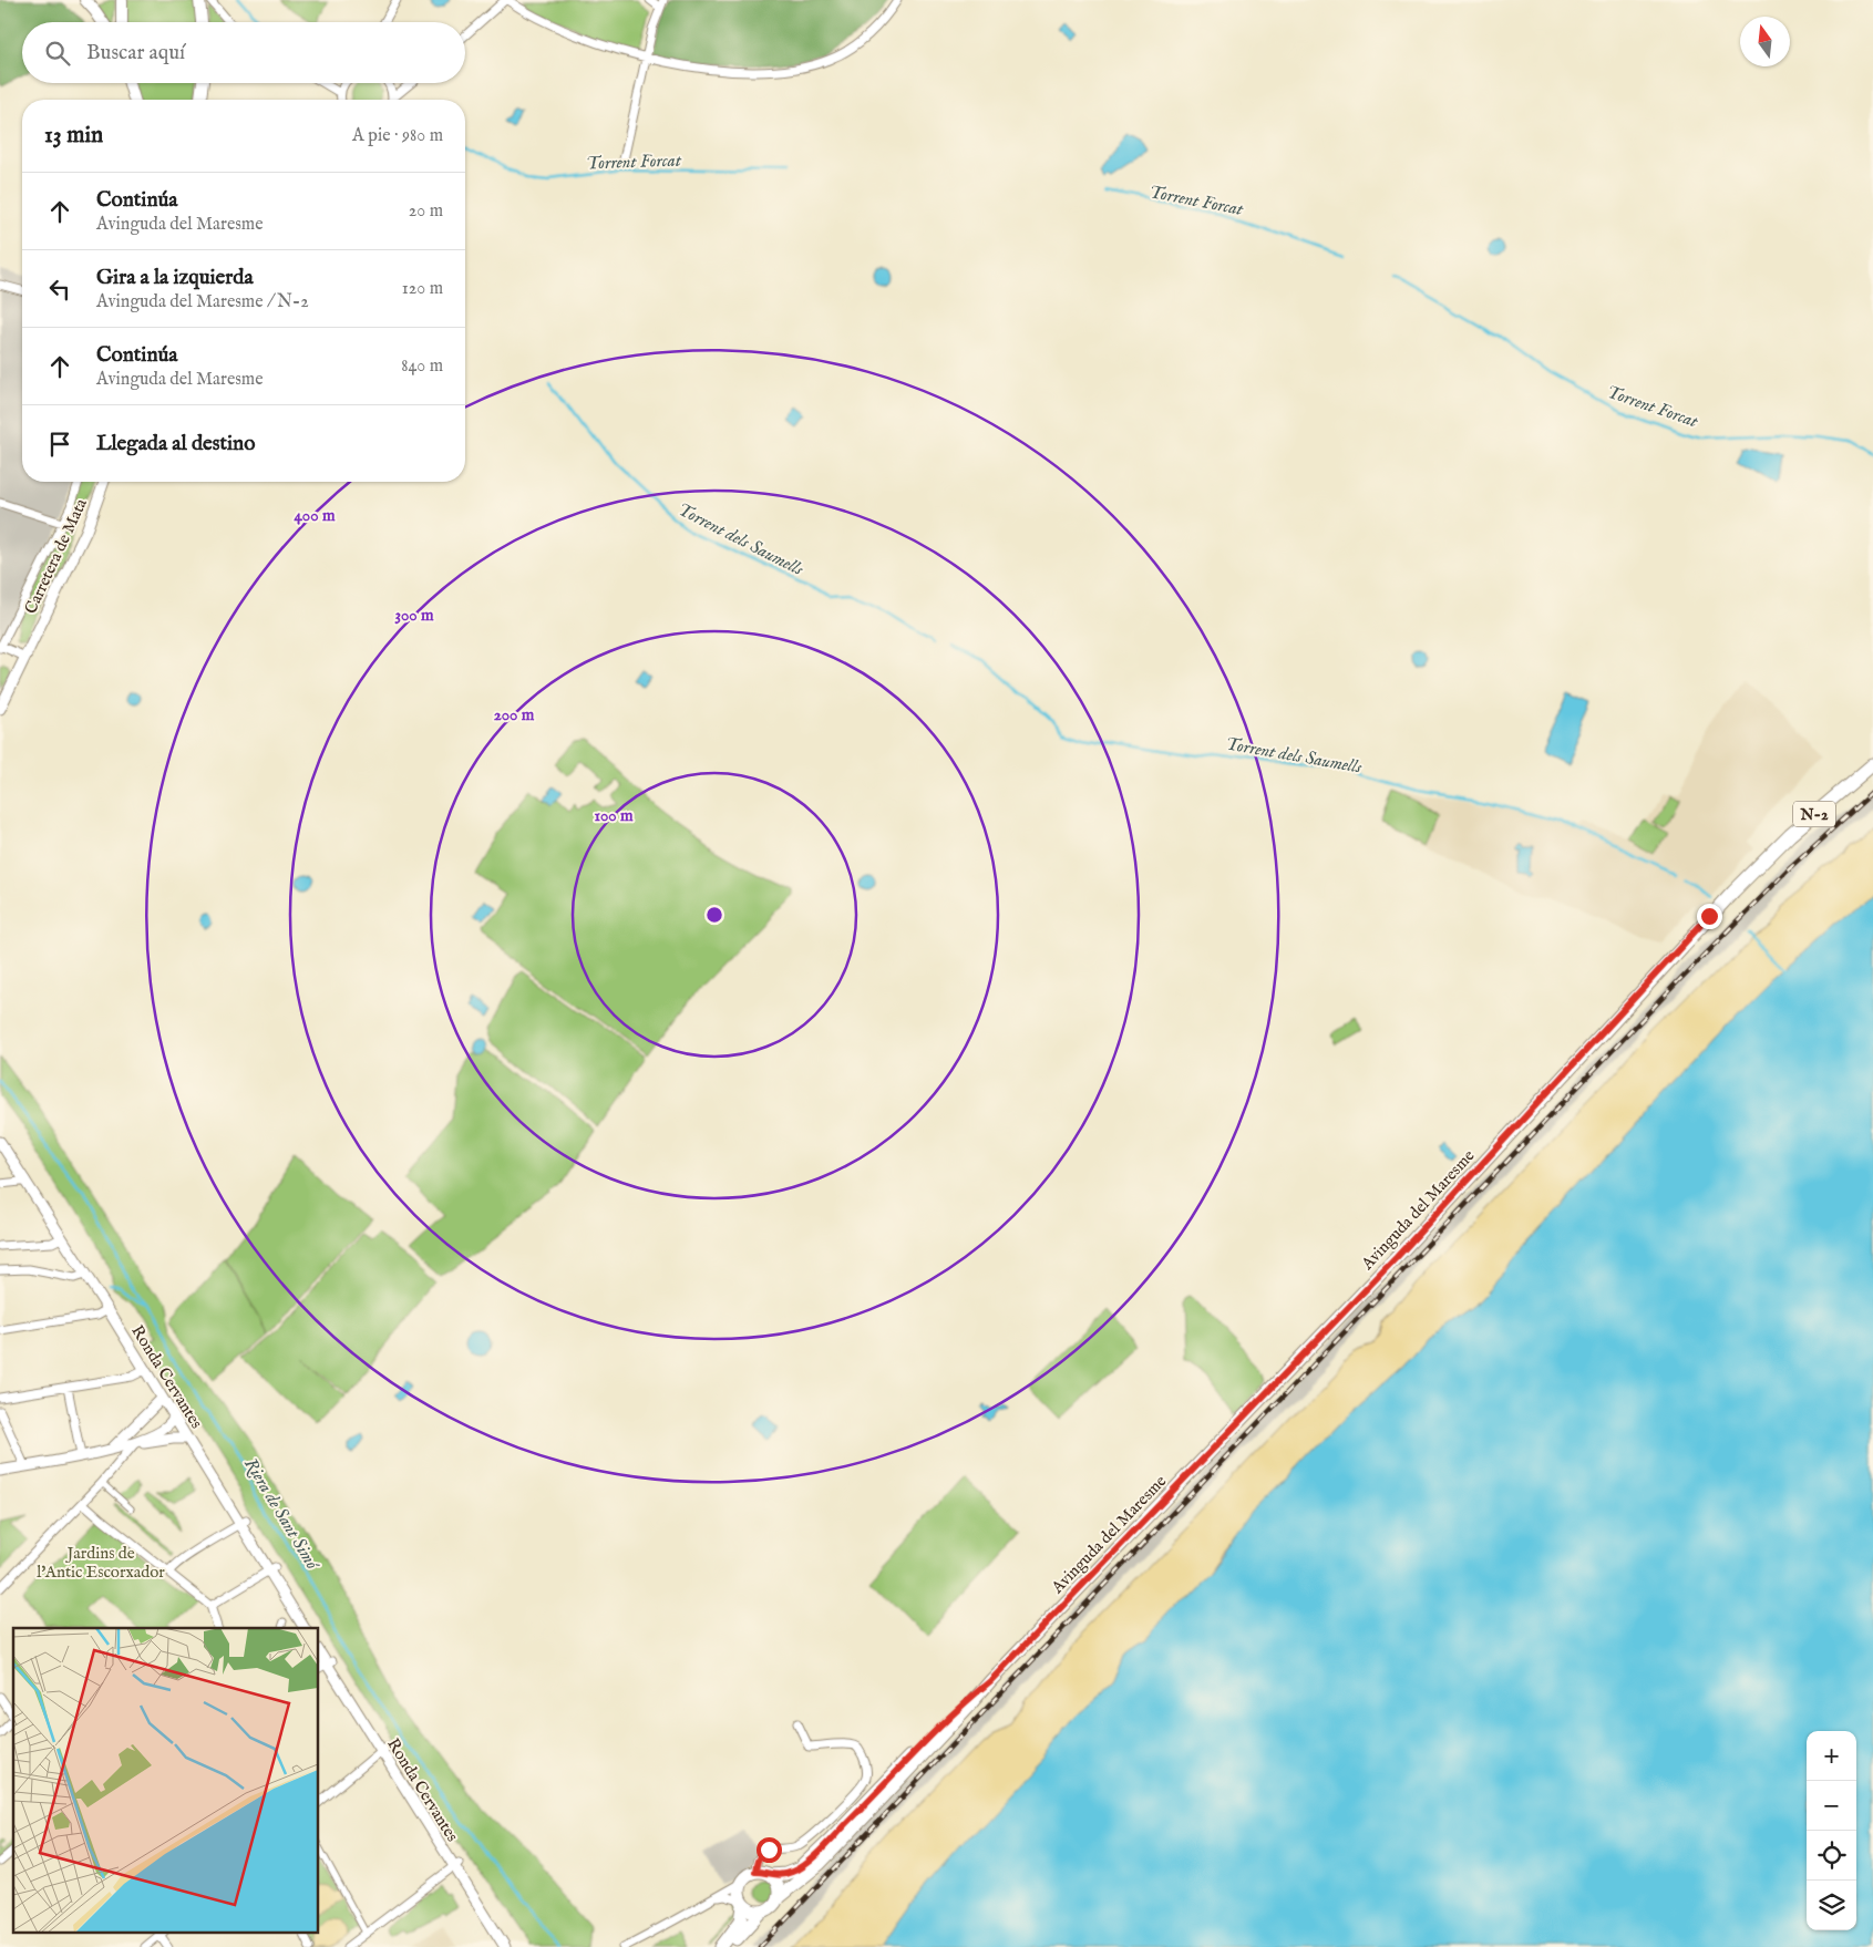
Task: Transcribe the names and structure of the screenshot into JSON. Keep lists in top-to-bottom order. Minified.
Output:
{"streets":{"main road":["N-2","Avinguda del Maresme"],"street":["Carretera de Mata","Ronda Cervantes"]},"water":["Torrent Forcat","Torrent dels Saumells","Riera de Sant Simó"],"parks":["Jardins de l'Antic Escorxador"],"north":"top","page":{"search":"Buscar aquí","heading":["13 min","A pie · 980 m"],"list":[["Continúa","Avinguda del Maresme","20 m"],["Gira a la izquierda","Avinguda del Maresme / N-2","120 m"],["Continúa","Avinguda del Maresme","840 m"],"Llegada al destino"],"map_buttons":["+","−"]},"rings":["400 m","300 m","200 m","100 m"]}
